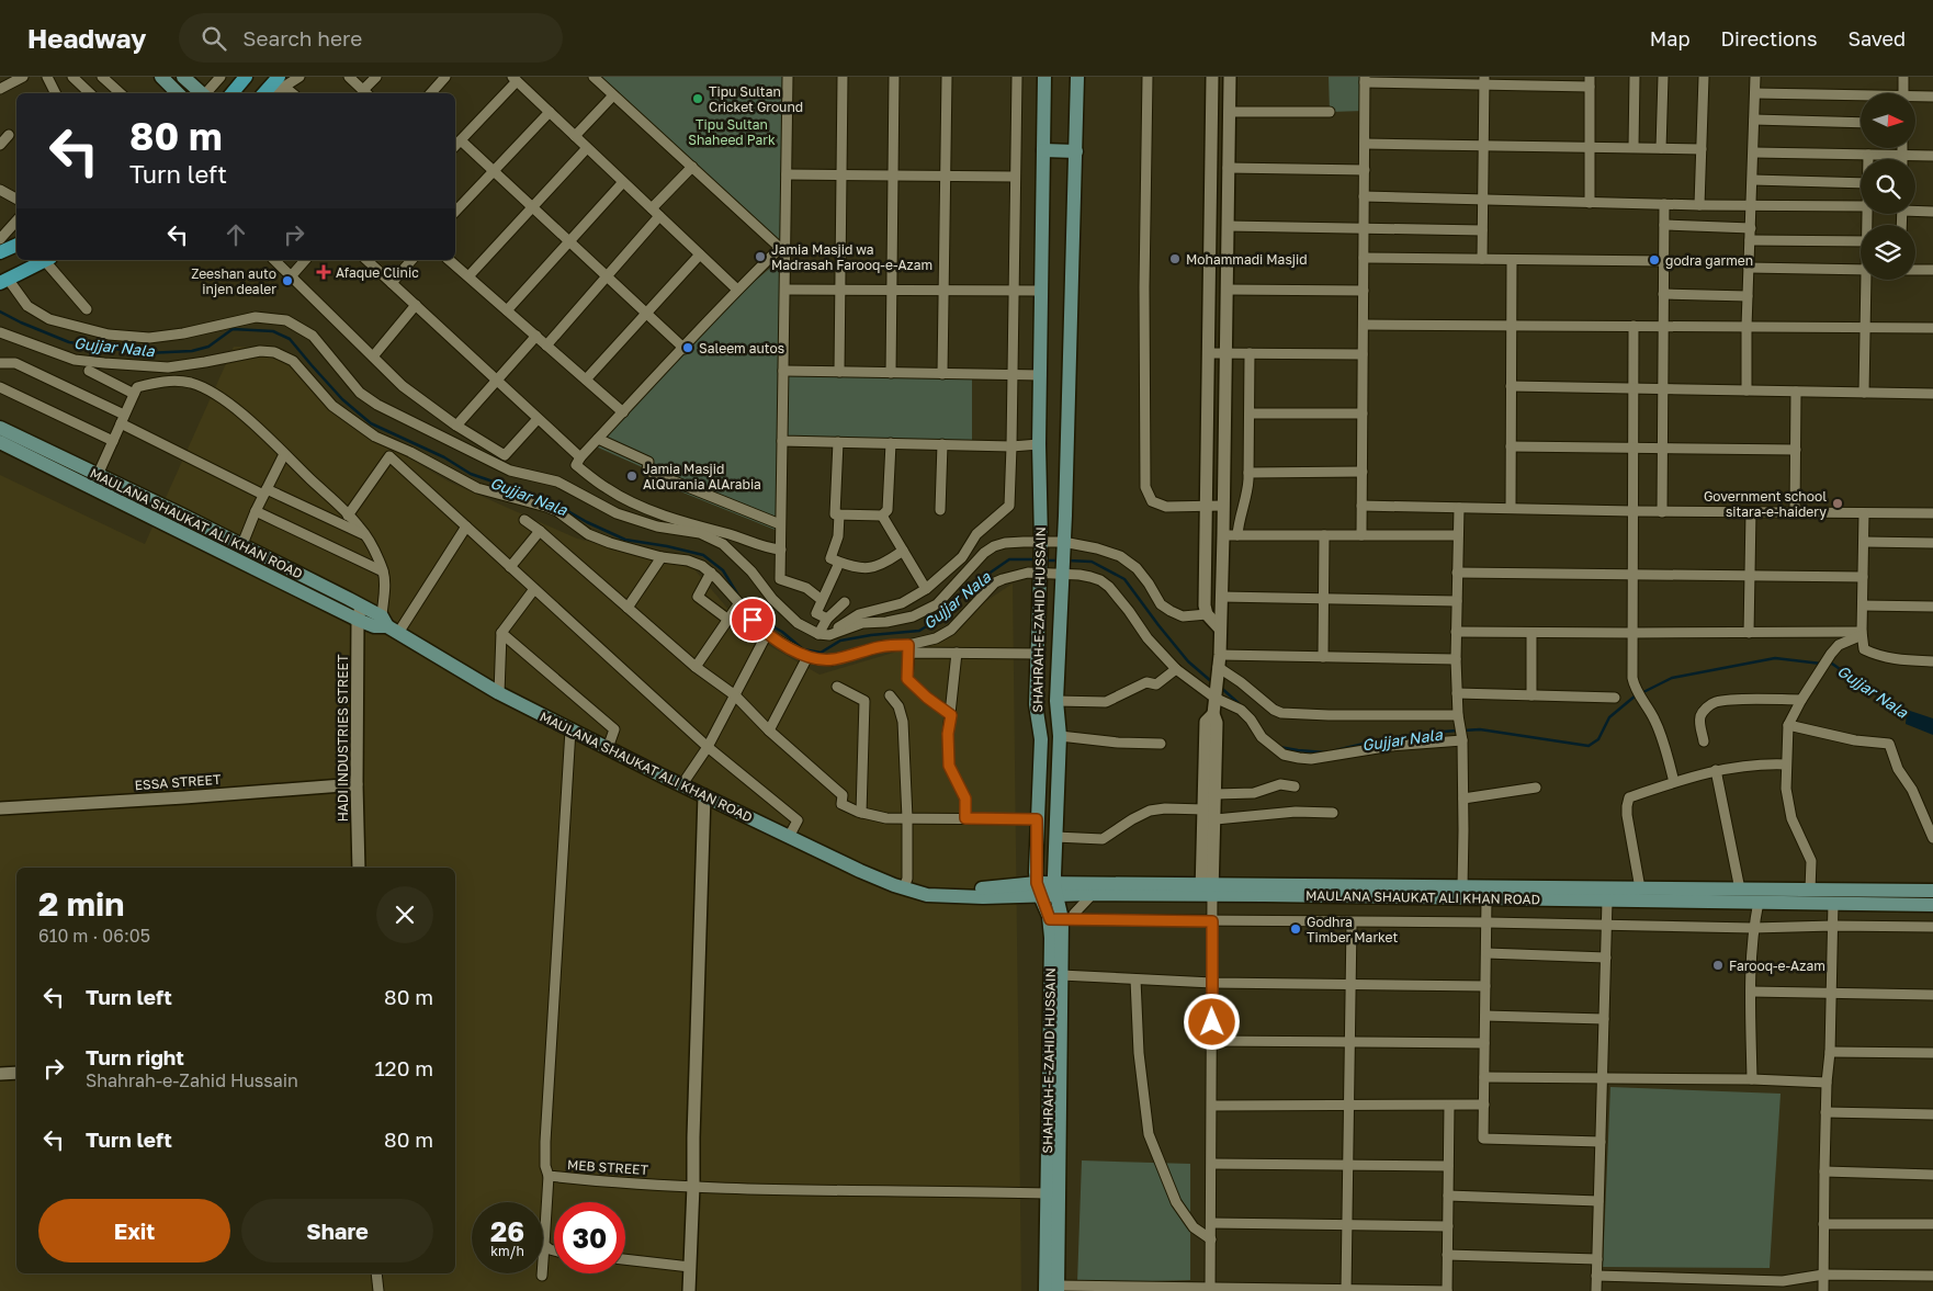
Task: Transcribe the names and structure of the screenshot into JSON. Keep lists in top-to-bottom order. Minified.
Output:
{"streets":{"main road":["MAULANA SHAUKAT ALI KHAN ROAD","SHAHRAH-E-ZAHID HUSSAIN"],"street":["HADI INDUSTRIES STREET","ESSA STREET","MEB STREET"]},"crossings":[["MAULANA SHAUKAT ALI KHAN ROAD","SHAHRAH-E-ZAHID HUSSAIN"],["MAULANA SHAUKAT ALI KHAN ROAD","HADI INDUSTRIES STREET"],["MAULANA SHAUKAT ALI KHAN ROAD","MEB STREET"],["SHAHRAH-E-ZAHID HUSSAIN","MEB STREET"],["HADI INDUSTRIES STREET","ESSA STREET"]],"water":["Gujjar Nala"],"parks":["Tipu Sultan Shaheed Park"],"places":{"other":["Tipu Sultan Cricket Ground","Jamia Masjid wa Madrasah Farooq-e-Azam","Mohammadi Masjid","godra garmen","Zeeshan auto injen dealer","Saleem autos","Jamia Masjid AlQurania AlArabia","Government school sitara-e-haidery","Godhra Timber Market","Farooq-e-Azam"],"health":["Afaque Clinic"]},"north":"right","page":{"header":"Headway","search":"Search here","nav":["Map","Directions","Saved"],"turn":["80 m","Turn left"],"heading":["2 min","610 m · 06:05"],"list":[{"name":"Turn left","value":"80 m"},{"name":"Turn right","note":"Shahrah-e-Zahid Hussain","value":"120 m"},{"name":"Turn left","value":"80 m"}],"buttons":["Exit","Share"],"speed":"26 km/h","limit":"30"}}
